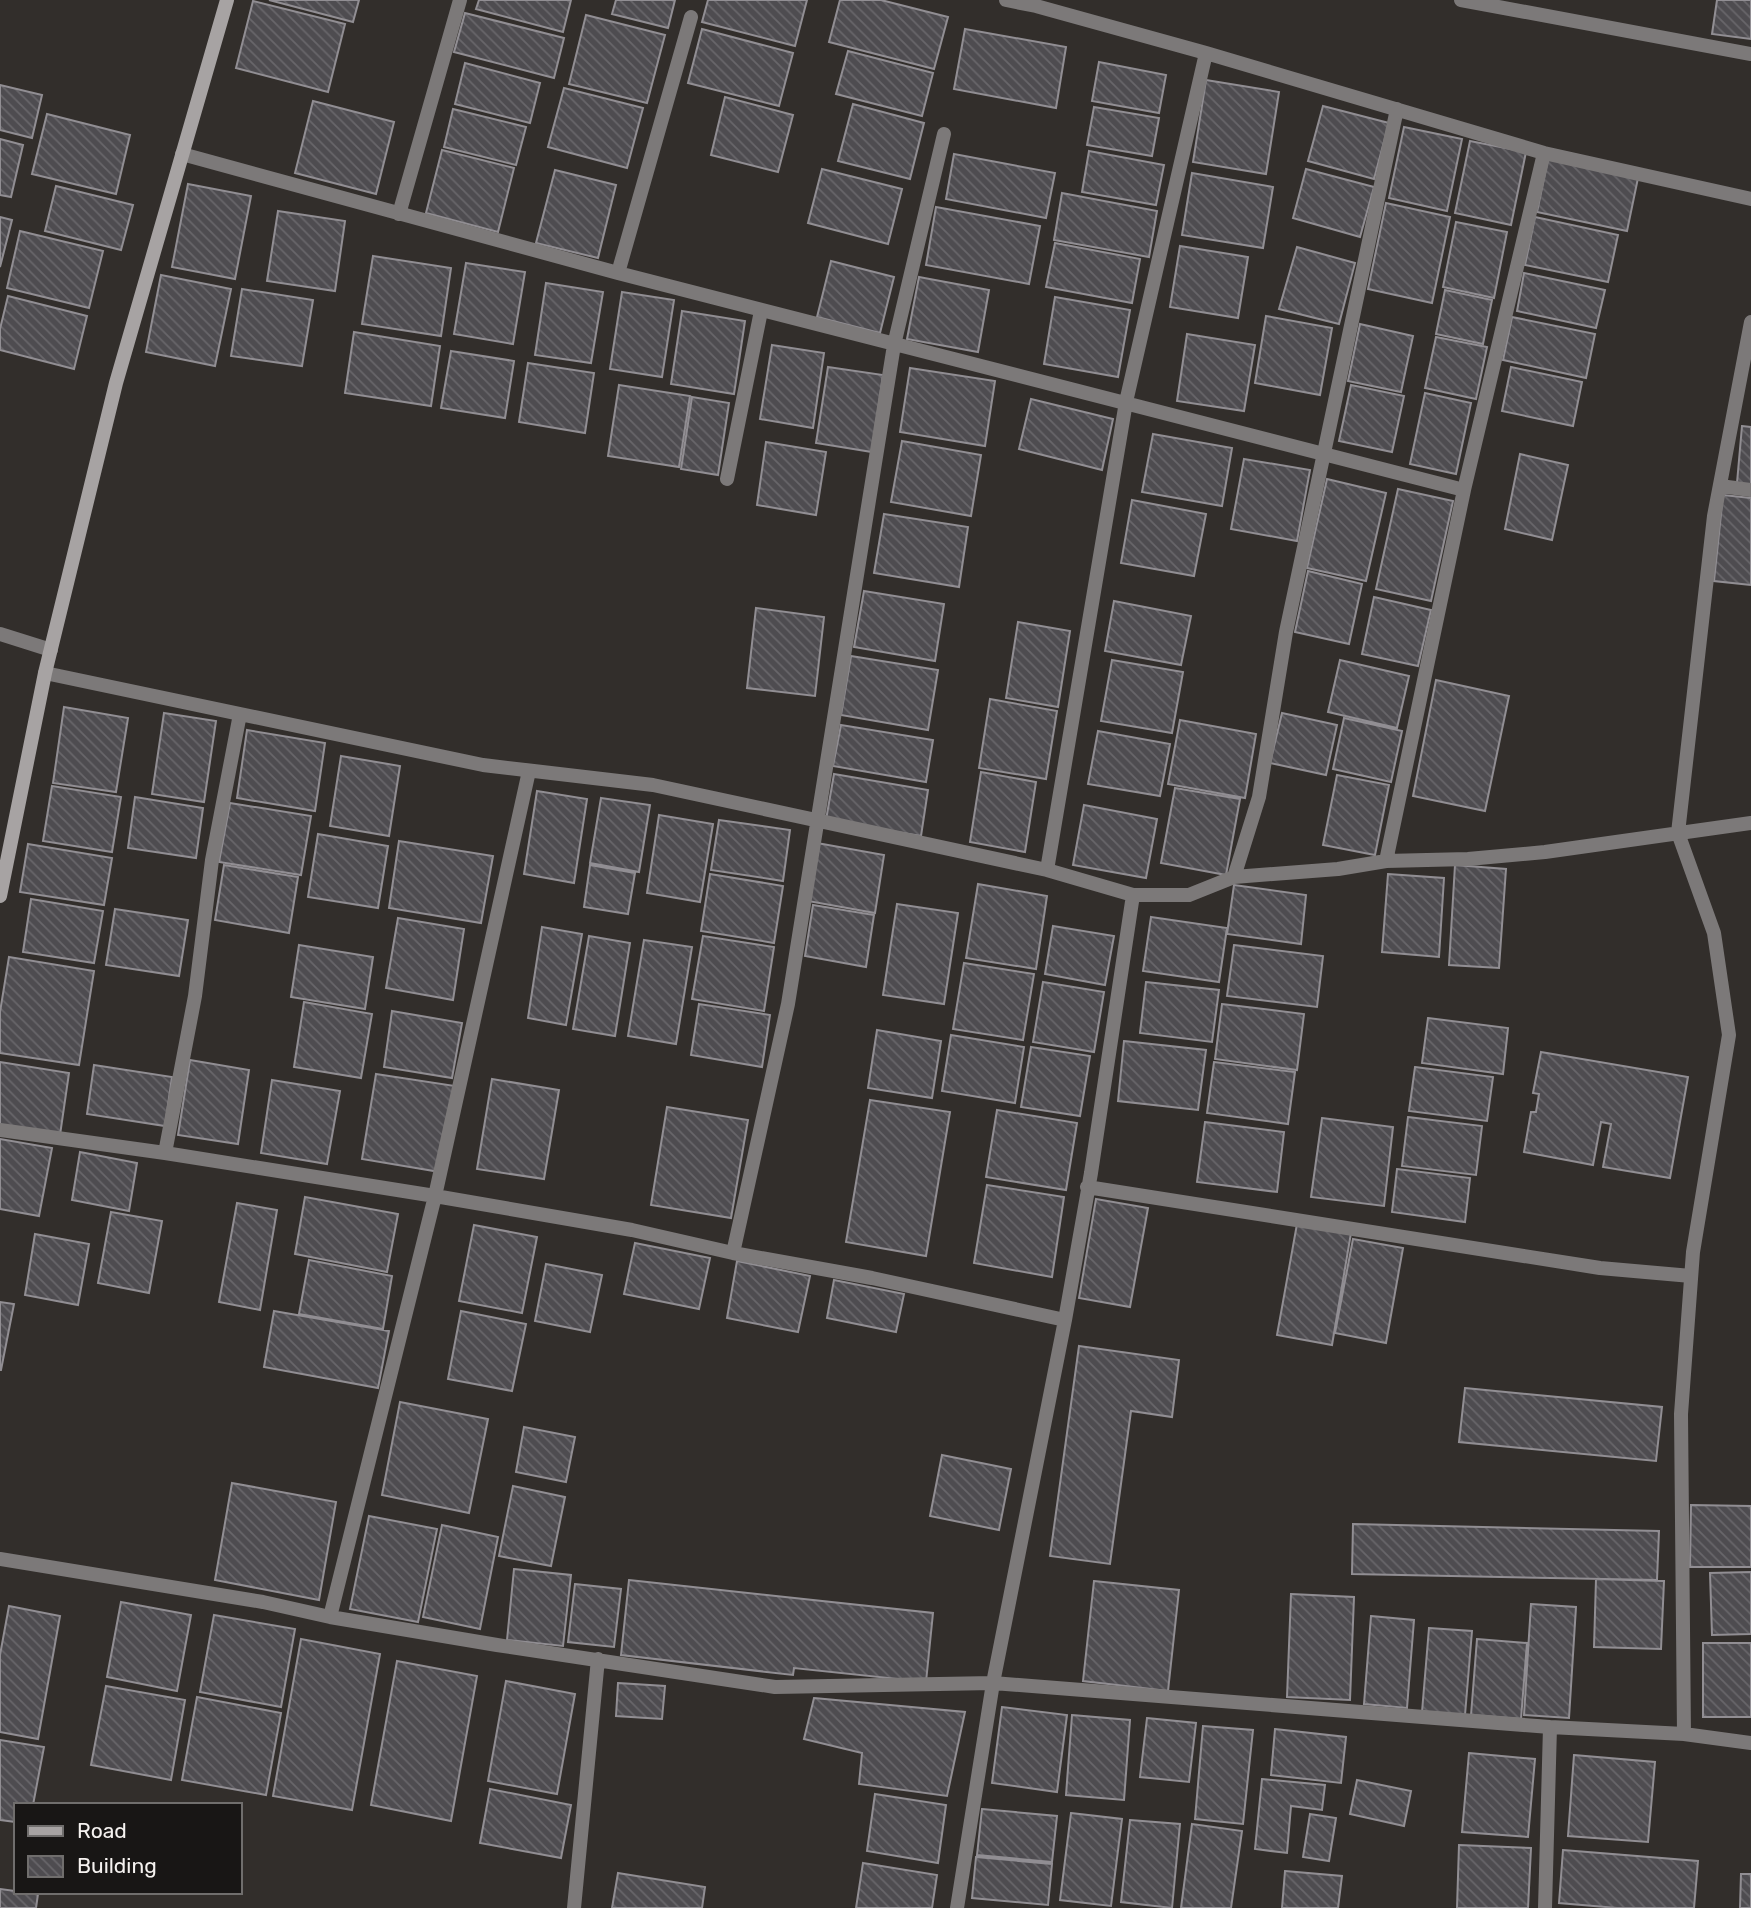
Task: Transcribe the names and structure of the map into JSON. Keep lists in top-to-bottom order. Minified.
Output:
{"legend":["Road","Building"]}
